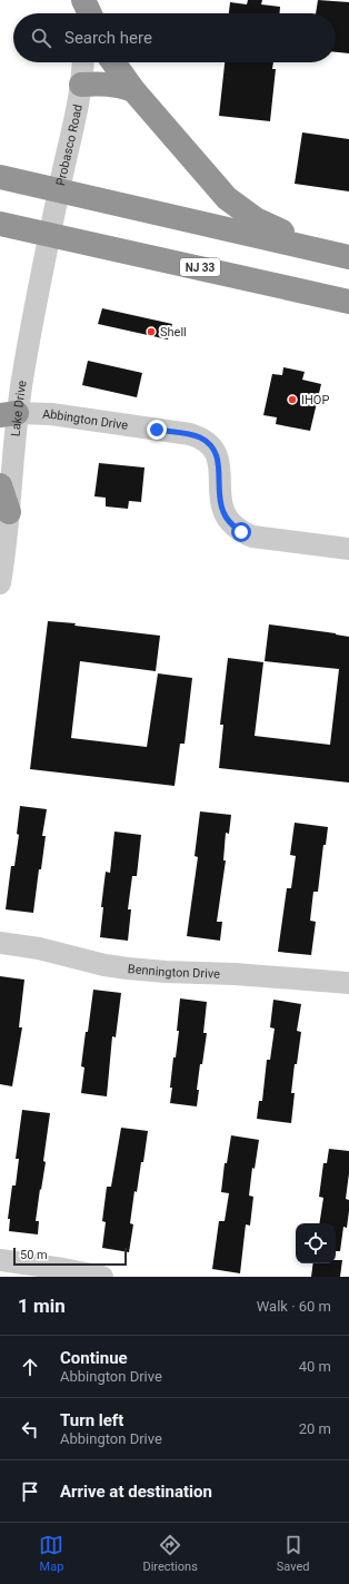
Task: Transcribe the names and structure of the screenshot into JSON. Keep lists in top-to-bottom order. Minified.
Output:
{"streets":{"highway":["NJ 33"],"street":["Probasco Road","Lake Drive","Abbington Drive","Bennington Drive"]},"crossings":[["Probasco Road","NJ 33"],["Probasco Road","Lake Drive"],["NJ 33","Lake Drive"],["Lake Drive","Abbington Drive"]],"places":["Shell","IHOP"],"scale_bar":"50 m","page":{"search":"Search here","scale":"50 m","heading":["1 min","Walk · 60 m"],"list":[["Continue","Abbington Drive","40 m"],["Turn left","Abbington Drive","20 m"],"Arrive at destination"],"nav":["Map","Directions","Saved"]}}
